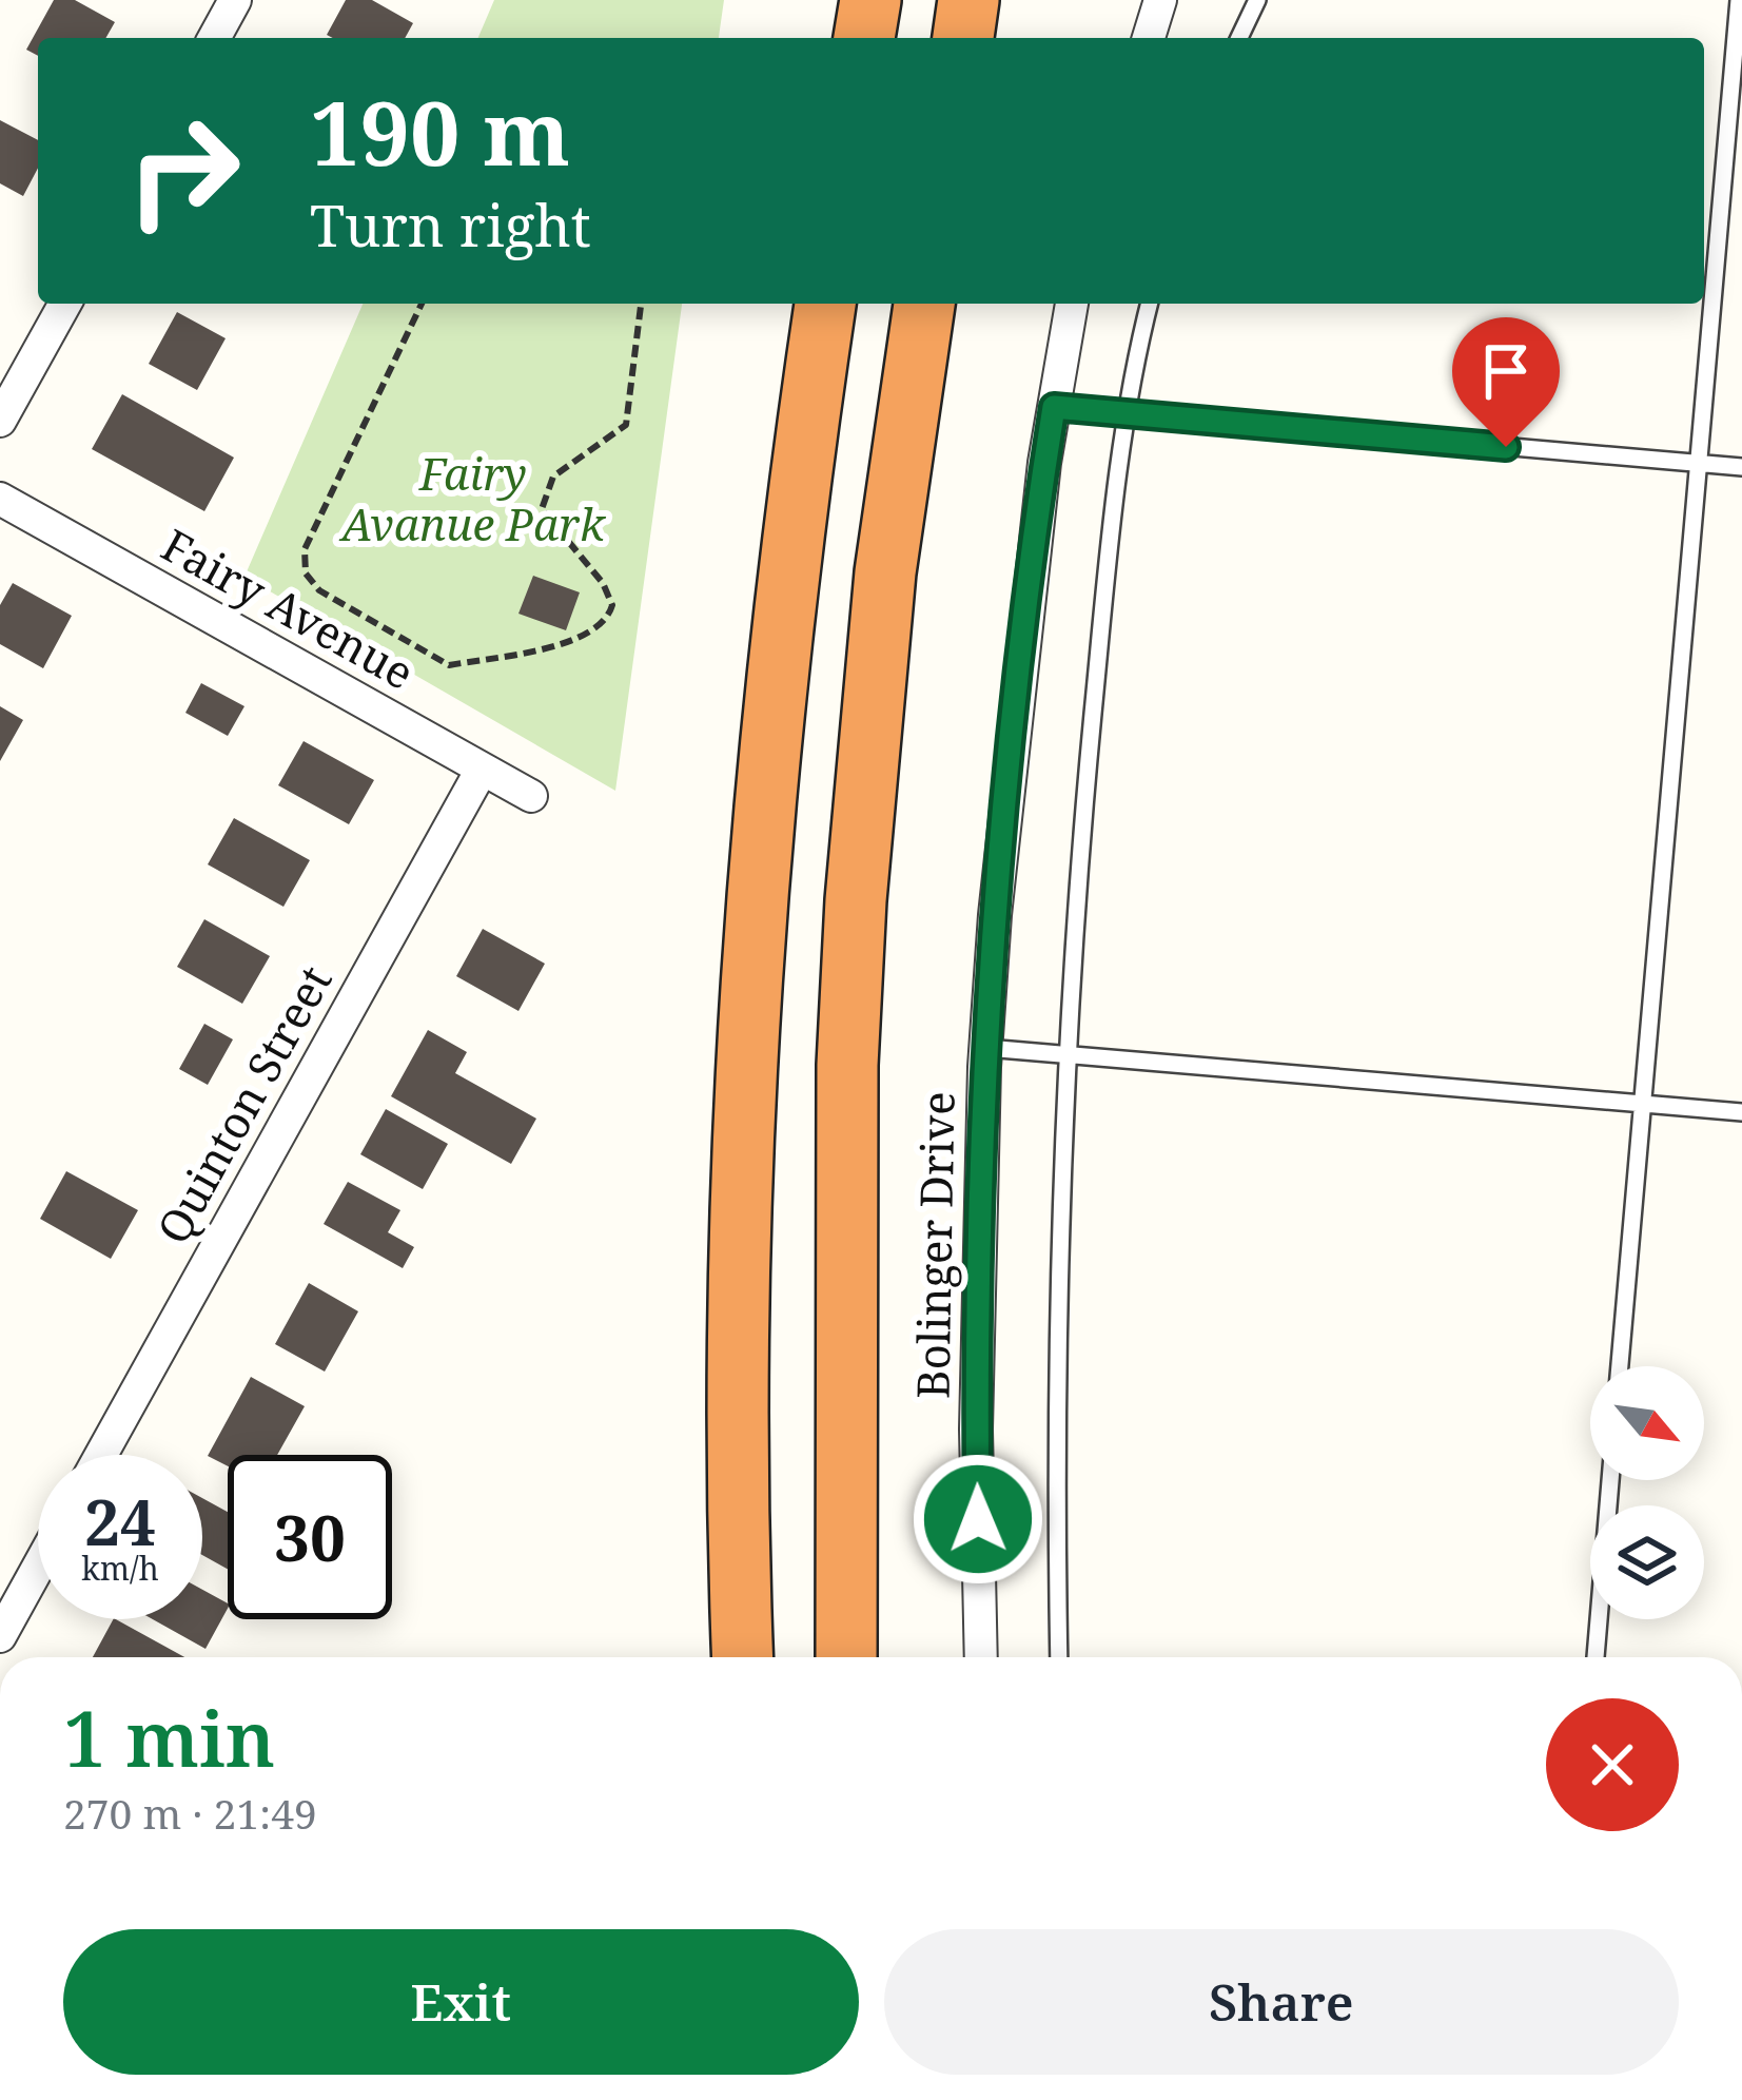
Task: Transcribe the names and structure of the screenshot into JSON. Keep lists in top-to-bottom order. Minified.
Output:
{"streets":{"street":["Fairy Avenue","Quinton Street","Bolinger Drive"]},"crossings":[["Fairy Avenue","Quinton Street"]],"parks":["Fairy Avanue Park"],"north":"bottom right","page":{"turn":["190 m","Turn right"],"speed":"24 km/h","limit":"30","heading":["1 min","270 m · 21:49"],"buttons":["Exit","Share"]}}
